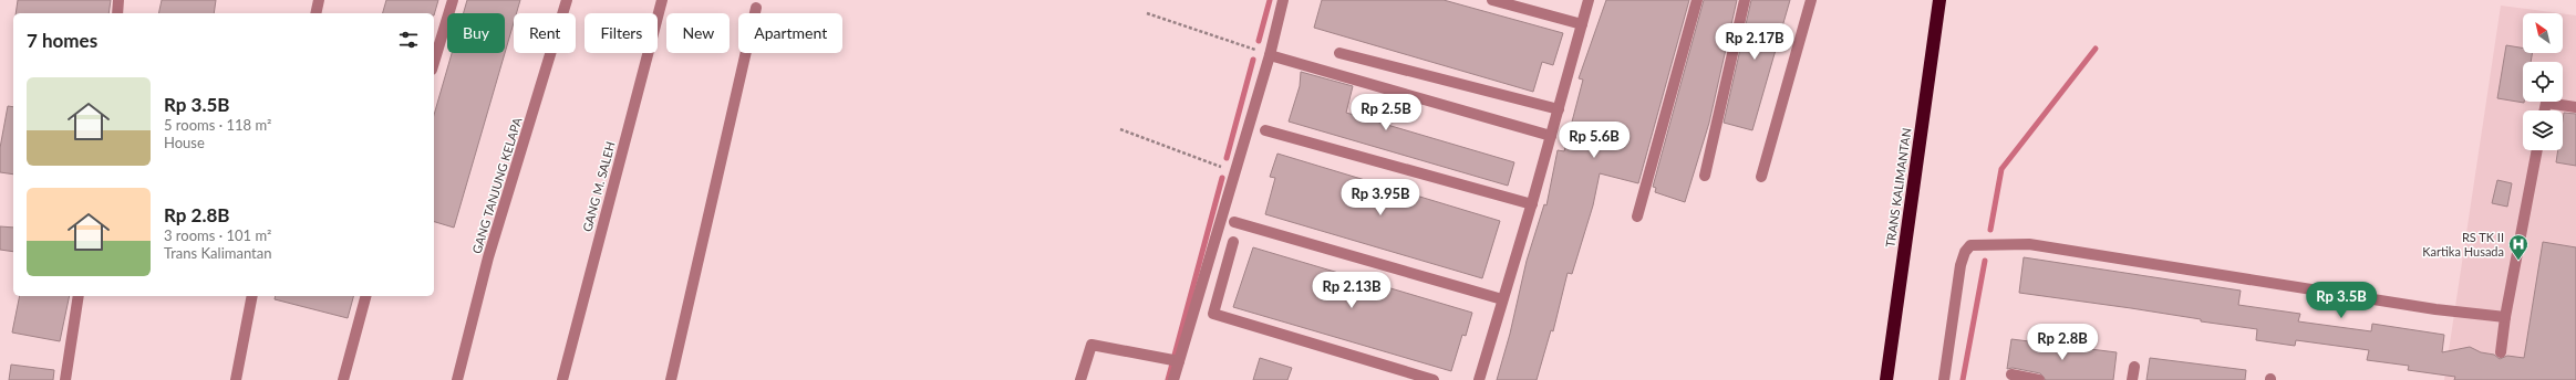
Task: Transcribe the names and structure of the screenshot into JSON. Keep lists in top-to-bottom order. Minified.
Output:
{"streets":{"highway":["TRANS KALIMANTAN"],"street":["GANG TANJUNG KELAPA","GANG M. SALEH"]},"places":{"hospital":["RS TK II Kartika Husada"]},"north":"top left","page":{"chip":["Buy","Rent","Filters","New","Apartment"],"heading":"7 homes","price":["Rp 2.17B","Rp 2.5B","Rp 5.6B","Rp 3.95B","Rp 2.13B","Rp 3.5B","Rp 2.8B"],"list":[{"name":"Rp 3.5B","note":"5 rooms · 118 m² · House"},{"name":"Rp 2.8B","note":"3 rooms · 101 m² · Trans Kalimantan"}]}}
